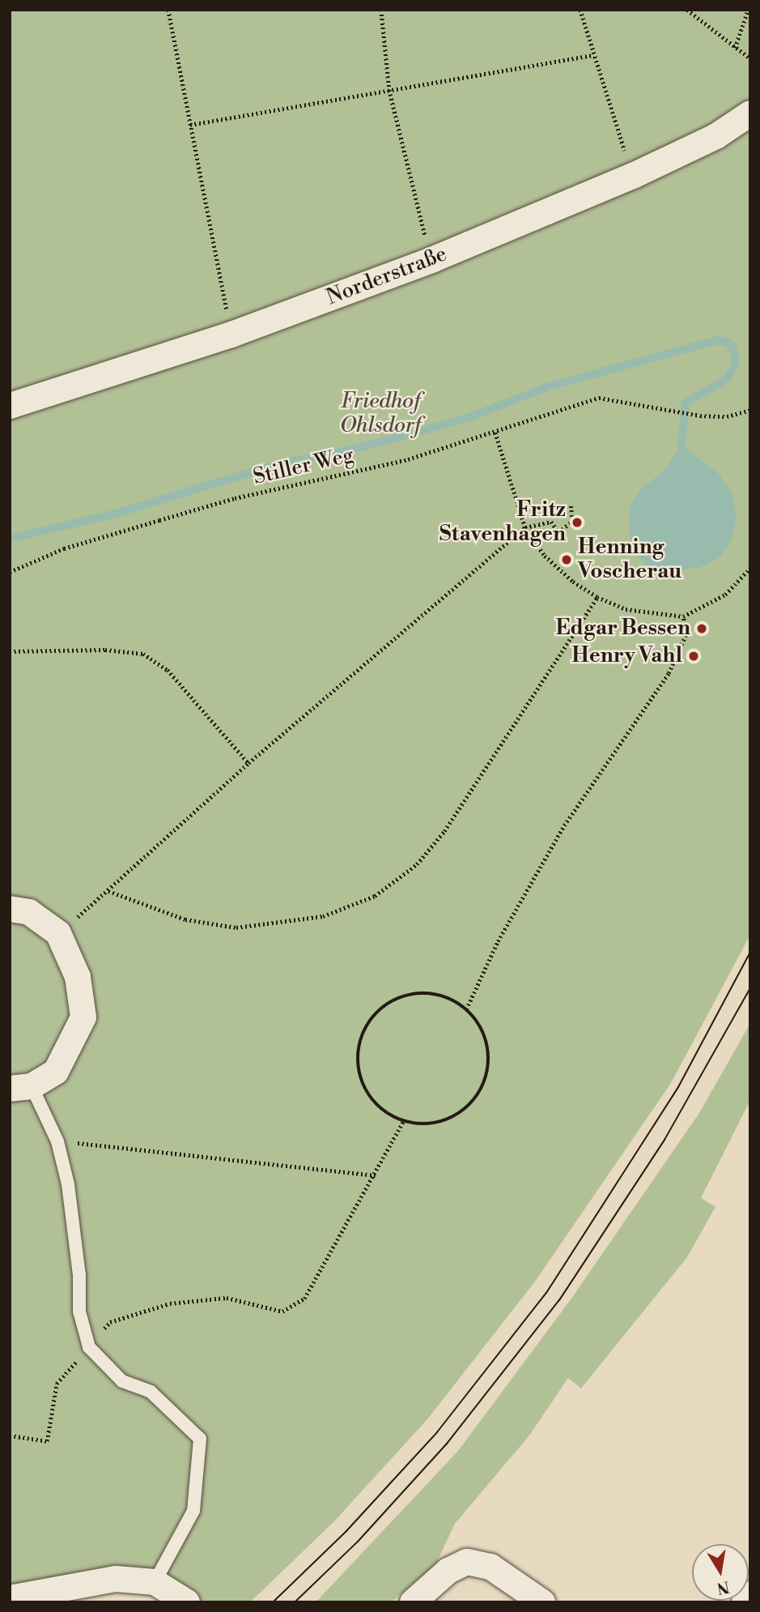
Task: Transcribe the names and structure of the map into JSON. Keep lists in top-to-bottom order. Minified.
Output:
{"streets":{"street":["Norderstraße"],"path":["Stiller Weg"]},"parks":["Friedhof Ohlsdorf"],"places":["Fritz Stavenhagen","Henning Voscherau","Edgar Bessen","Henry Vahl"],"north":"bottom"}
